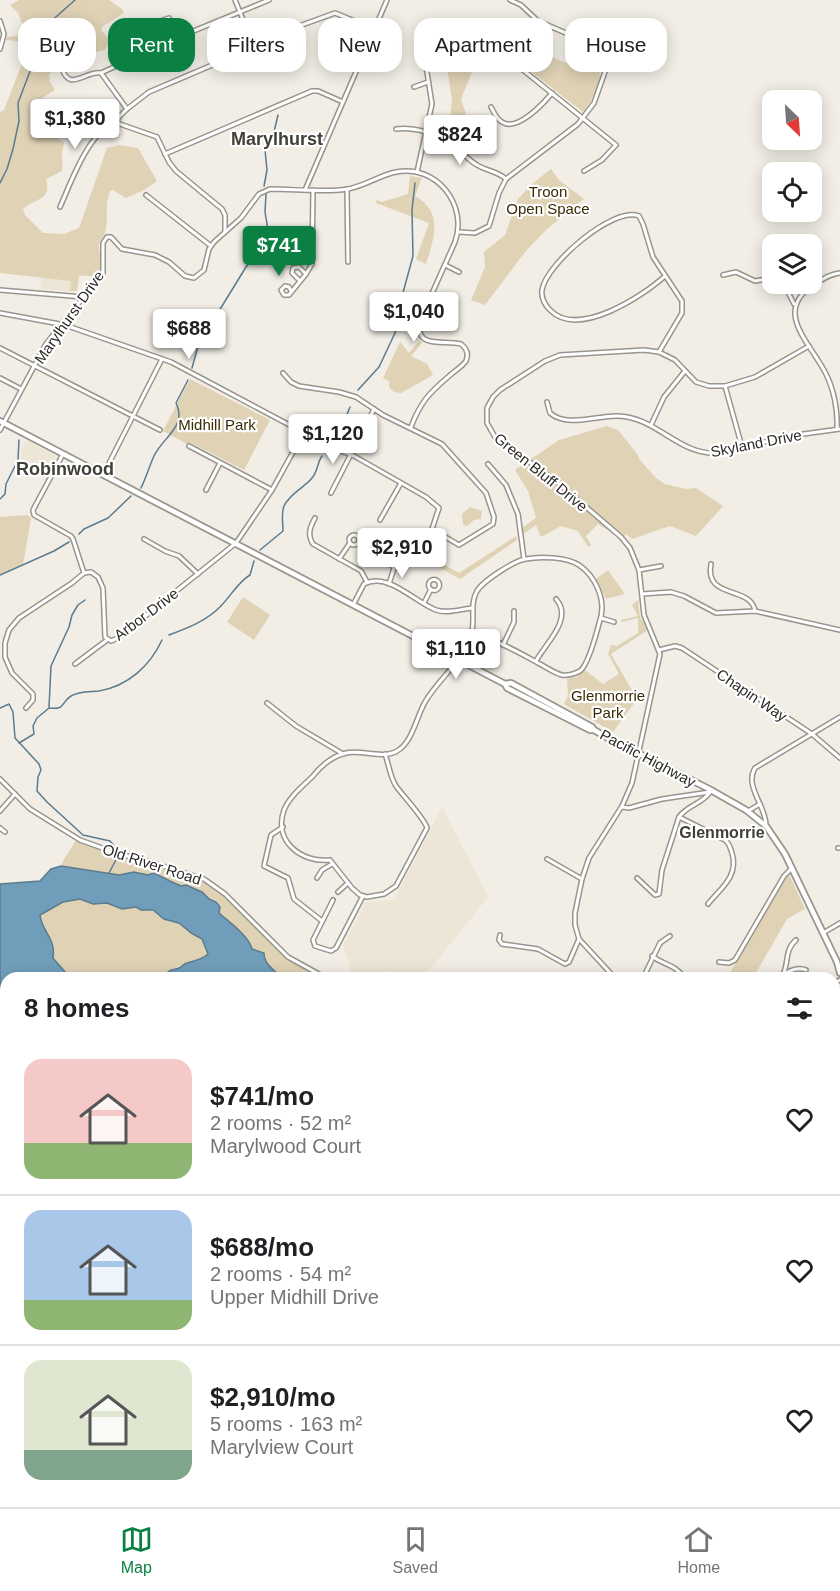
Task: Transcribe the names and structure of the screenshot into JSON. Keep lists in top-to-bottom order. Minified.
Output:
{"streets":{"main road":["Pacific Highway"],"street":["Marylhurst Drive","Skyland Drive","Green Bluff Drive","Arbor Drive","Chapin Way","Old River Road"]},"crossings":[["Marylhurst Drive","Pacific Highway"],["Green Bluff Drive","Chapin Way"],["Arbor Drive","Pacific Highway"]],"districts":["Marylhurst","Robinwood","Glenmorrie"],"parks":["Troon Open Space","Midhill Park","Glenmorrie Park"],"north":"bottom right","page":{"chip":["Buy","Rent","Filters","New","Apartment","House"],"price":["$1,380","$824","$741","$1,040","$688","$1,120","$2,910","$1,110"],"heading":"8 homes","list":[{"name":"$741/mo","note":"2 rooms · 52 m² · Marylwood Court"},{"name":"$688/mo","note":"2 rooms · 54 m² · Upper Midhill Drive"},{"name":"$2,910/mo","note":"5 rooms · 163 m² · Marylview Court"}],"tabs":["Map","Saved","Home"]}}
